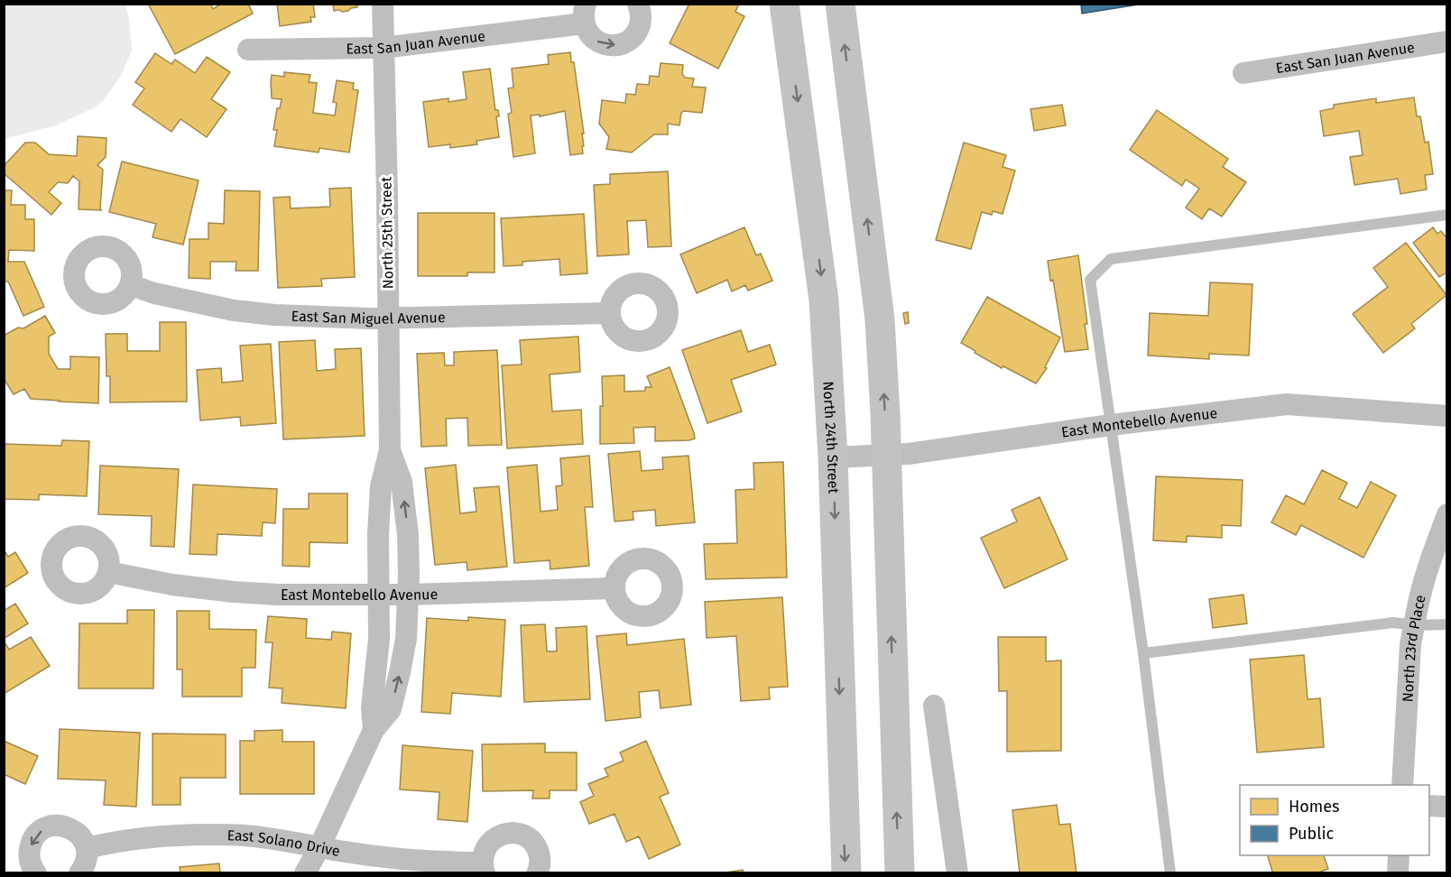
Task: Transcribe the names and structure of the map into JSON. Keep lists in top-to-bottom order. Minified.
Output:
{"streets":{"main road":["North 24th Street"],"street":["East San Juan Avenue","North 25th Street","East San Miguel Avenue","East Montebello Avenue","North 23rd Place","East Solano Drive"]},"crossings":[["East San Juan Avenue","North 25th Street"],["North 25th Street","East San Miguel Avenue"],["North 25th Street","East Montebello Avenue"],["North 25th Street","East Solano Drive"],["East Montebello Avenue","North 24th Street"]],"legend":["Homes","Public"]}
